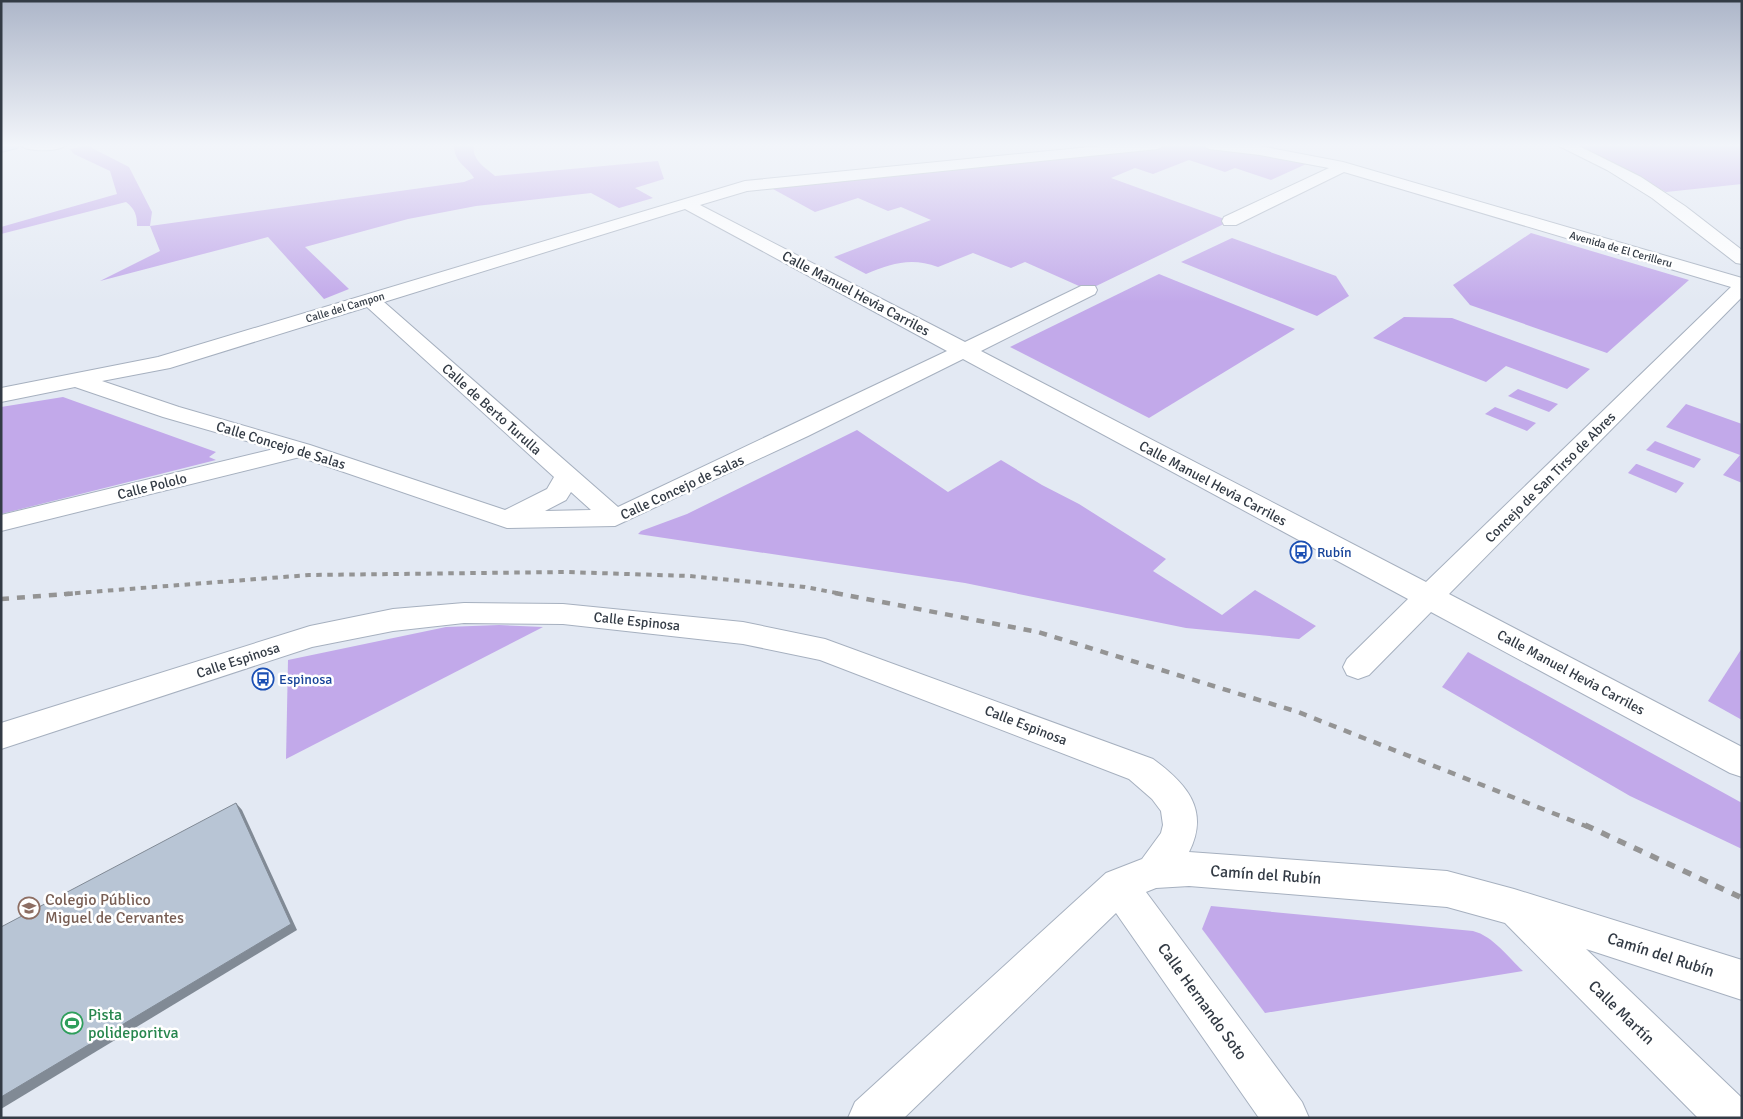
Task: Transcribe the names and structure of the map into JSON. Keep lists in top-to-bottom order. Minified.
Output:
{"streets":{"street":["Avenida de El Cerilleru","Calle Manuel Hevia Carriles","Calle del Campon","Calle de Berto Turulla","Calle Concejo de Salas","Concejo de San Tirso de Abres","Calle Pololo","Calle Espinosa","Camín del Rubín","Calle Hernando Soto","Calle Martín"]},"crossings":[["Avenida de El Cerilleru","Concejo de San Tirso de Abres"],["Calle Manuel Hevia Carriles","Calle del Campon"],["Calle Manuel Hevia Carriles","Calle Concejo de Salas"],["Calle Manuel Hevia Carriles","Concejo de San Tirso de Abres"],["Calle del Campon","Calle de Berto Turulla"],["Calle del Campon","Calle Concejo de Salas"],["Calle de Berto Turulla","Calle Concejo de Salas"],["Calle Concejo de Salas","Calle Pololo"],["Calle Espinosa","Camín del Rubín"],["Calle Espinosa","Calle Hernando Soto"],["Camín del Rubín","Calle Hernando Soto"],["Camín del Rubín","Calle Martín"]],"places":{"bus stop":["Rubín","Espinosa"],"school or university":["Colegio Público Miguel de Cervantes"],"sports":["Pista polideporitva"]}}
